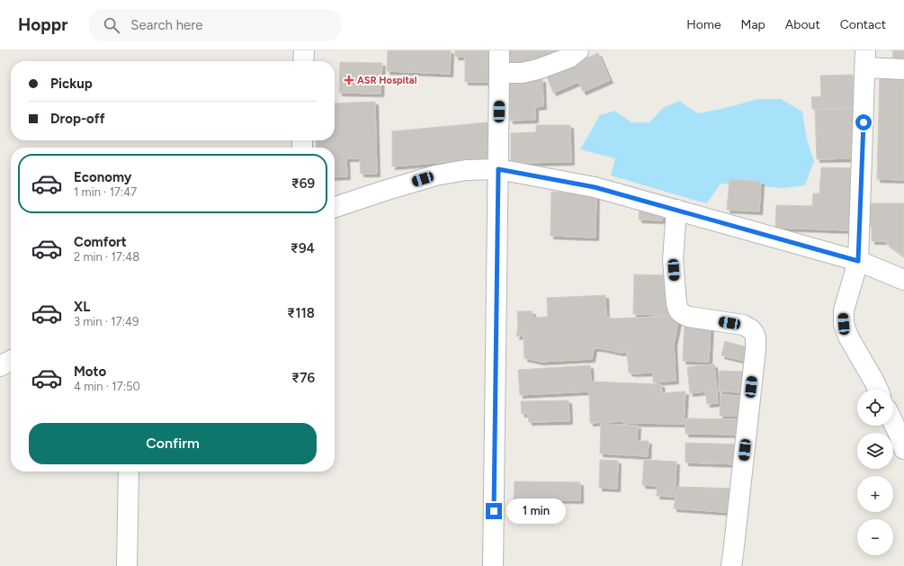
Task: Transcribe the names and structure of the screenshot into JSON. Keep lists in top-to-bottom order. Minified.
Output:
{"places":{"health":["ASR Hospital"]},"page":{"header":"Hoppr","search":"Search here","nav":["Home","Map","About","Contact"],"banner":["Pickup","Drop-off"],"list":[{"name":"Economy","note":"1 min · 17:47","value":"₹69"},{"name":"Comfort","note":"2 min · 17:48","value":"₹94"},{"name":"XL","note":"3 min · 17:49","value":"₹118"},{"name":"Moto","note":"4 min · 17:50","value":"₹76"}],"map_buttons":["+","−"],"buttons":"Confirm","bubble":"1 min"}}
